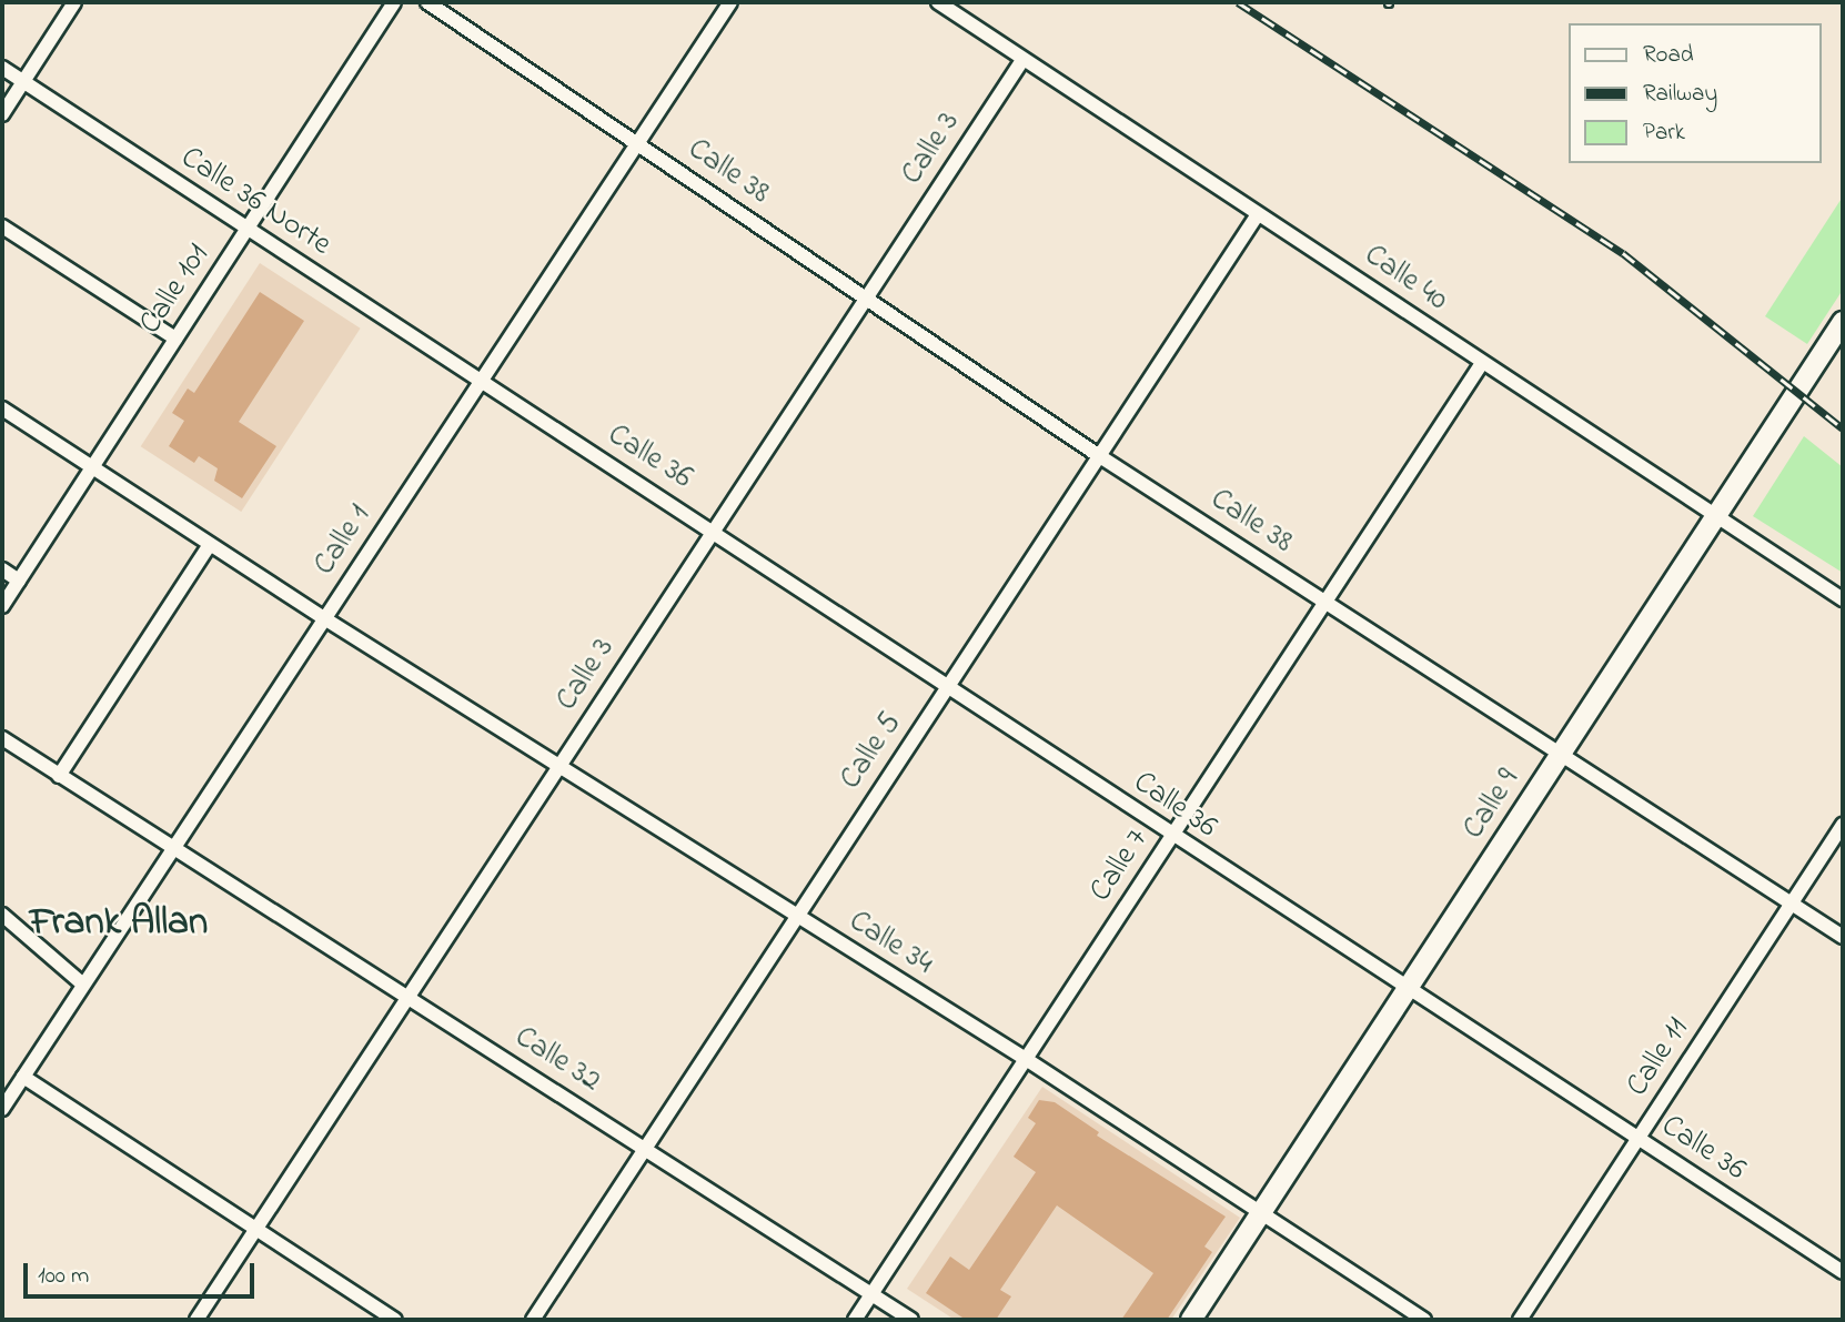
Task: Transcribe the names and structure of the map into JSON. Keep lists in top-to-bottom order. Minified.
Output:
{"streets":{"main road":["Calle 9"],"street":["Calle 3","Calle 38","Calle 36 Norte","Calle 40","Calle 101","Calle 36","Calle 1","Calle 5","Calle 7","Calle 34","Calle 11","Calle 32"]},"crossings":[["Calle 3","Calle 38"],["Calle 3","Calle 40"],["Calle 3","Calle 36"],["Calle 3","Calle 34"],["Calle 3","Calle 32"],["Calle 38","Calle 1"],["Calle 38","Calle 5"],["Calle 38","Calle 9"],["Calle 38","Calle 7"],["Calle 38","Calle 11"],["Calle 36 Norte","Calle 101"],["Calle 36 Norte","Calle 36"],["Calle 36 Norte","Calle 1"],["Calle 40","Calle 5"],["Calle 40","Calle 9"],["Calle 40","Calle 7"],["Calle 101","Calle 34"],["Calle 36","Calle 1"],["Calle 36","Calle 5"],["Calle 36","Calle 9"],["Calle 36","Calle 7"],["Calle 36","Calle 11"],["Calle 1","Calle 34"],["Calle 1","Calle 32"],["Calle 5","Calle 34"],["Calle 5","Calle 32"],["Calle 9","Calle 34"],["Calle 7","Calle 34"],["Calle 7","Calle 32"]],"districts":["Frank Allan"],"legend":["Road","Railway","Park"],"scale_bar":"100 m"}
